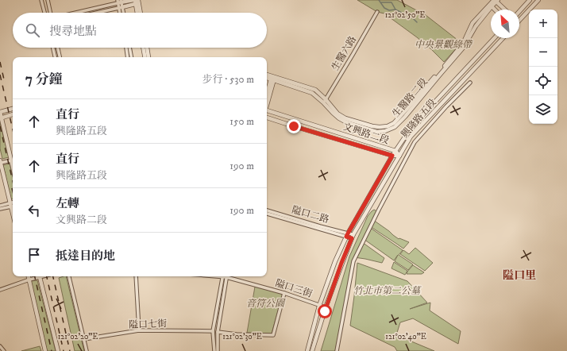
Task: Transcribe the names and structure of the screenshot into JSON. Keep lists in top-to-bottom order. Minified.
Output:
{"streets":{"street":["生醫六路","生醫路二段","興隆路五段","文興路二段","隘口二路","隘口三街","隘口七街"]},"crossings":[["生醫六路","生醫路二段"],["興隆路五段","文興路二段"],["興隆路五段","隘口二路"],["興隆路五段","隘口三街"]],"districts":["隘口里"],"parks":["中央景觀綠帶","竹北市第二公墓","音符公園"],"north":"top left","page":{"map_buttons":["+","−"],"search":"搜尋地點","heading":["7 分鐘","步行 · 530 m"],"list":[["直行","興隆路五段","150 m"],["直行","興隆路五段","190 m"],["左轉","文興路二段","190 m"],"抵達目的地"]},"coordinates":["121°02'50\"E","121°02'20\"E","121°02'30\"E","121°02'40\"E"]}
